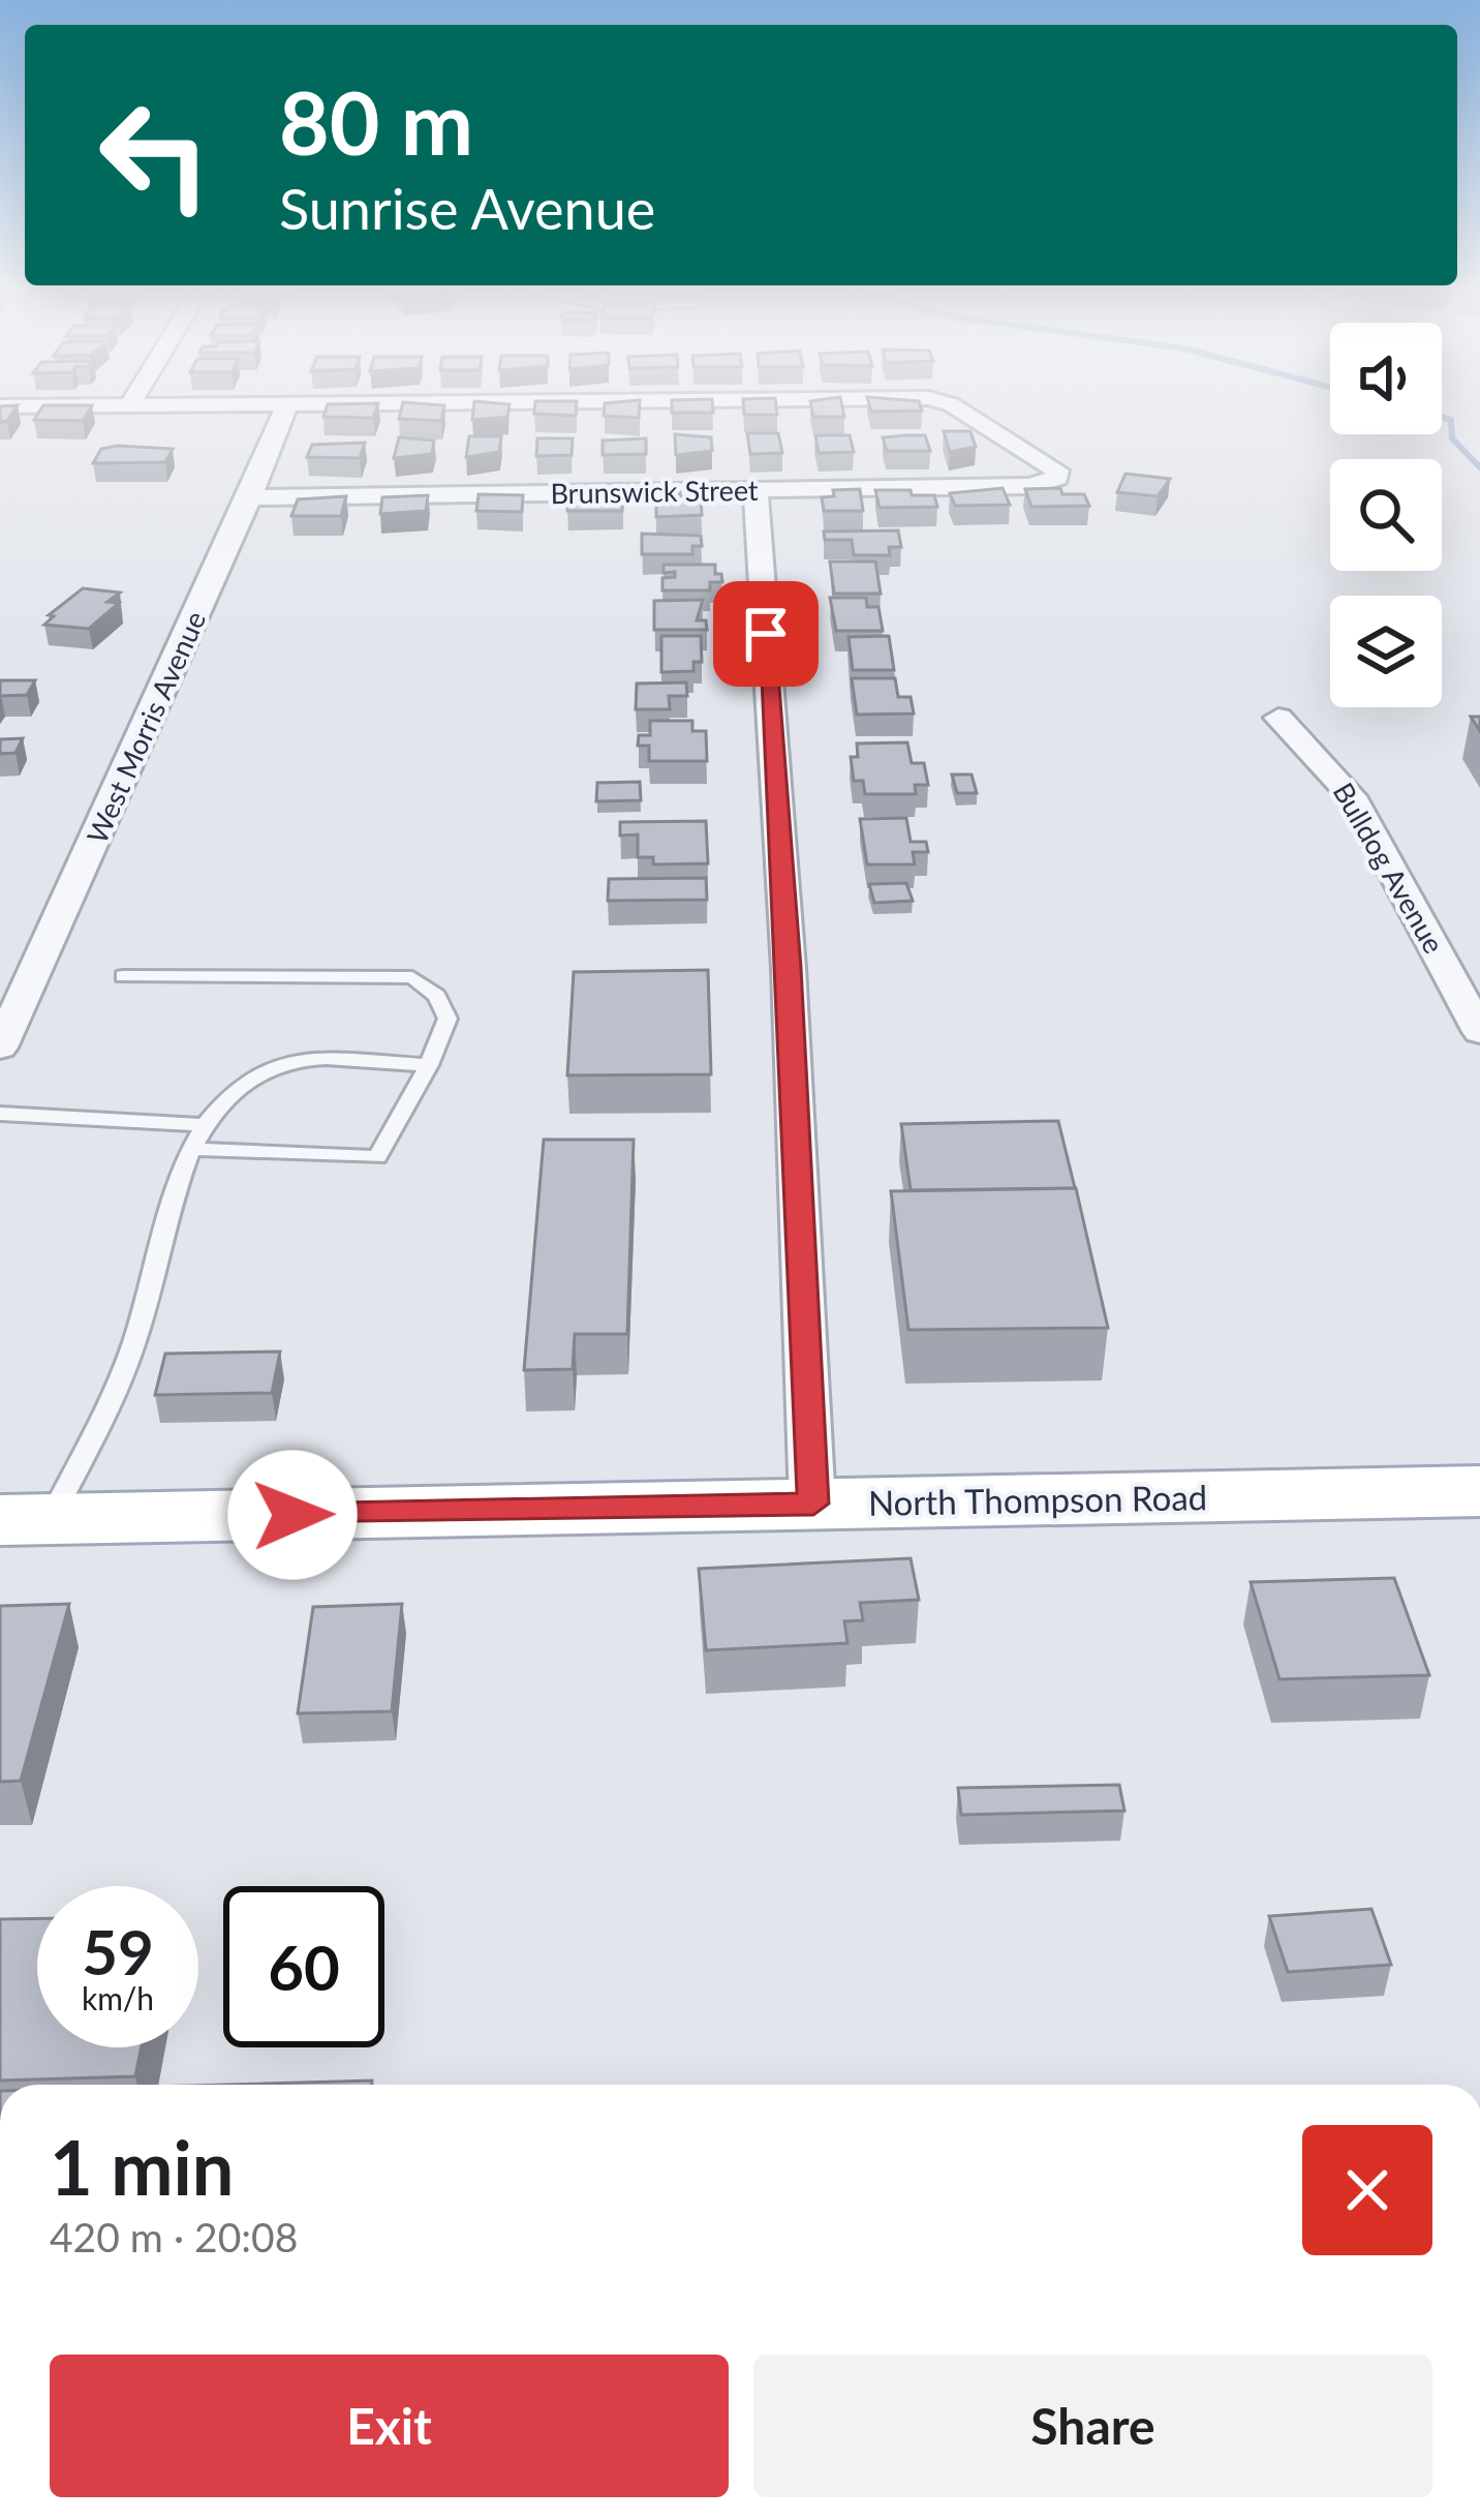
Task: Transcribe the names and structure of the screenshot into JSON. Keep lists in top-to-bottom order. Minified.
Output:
{"streets":{"main road":["North Thompson Road"],"street":["Brunswick Street","West Morris Avenue","Bulldog Avenue"]},"crossings":[["Brunswick Street","West Morris Avenue"]],"page":{"turn":["80 m","Sunrise Avenue"],"speed":"59 km/h","limit":"60","heading":["1 min","420 m · 20:08"],"buttons":["Exit","Share"]}}
